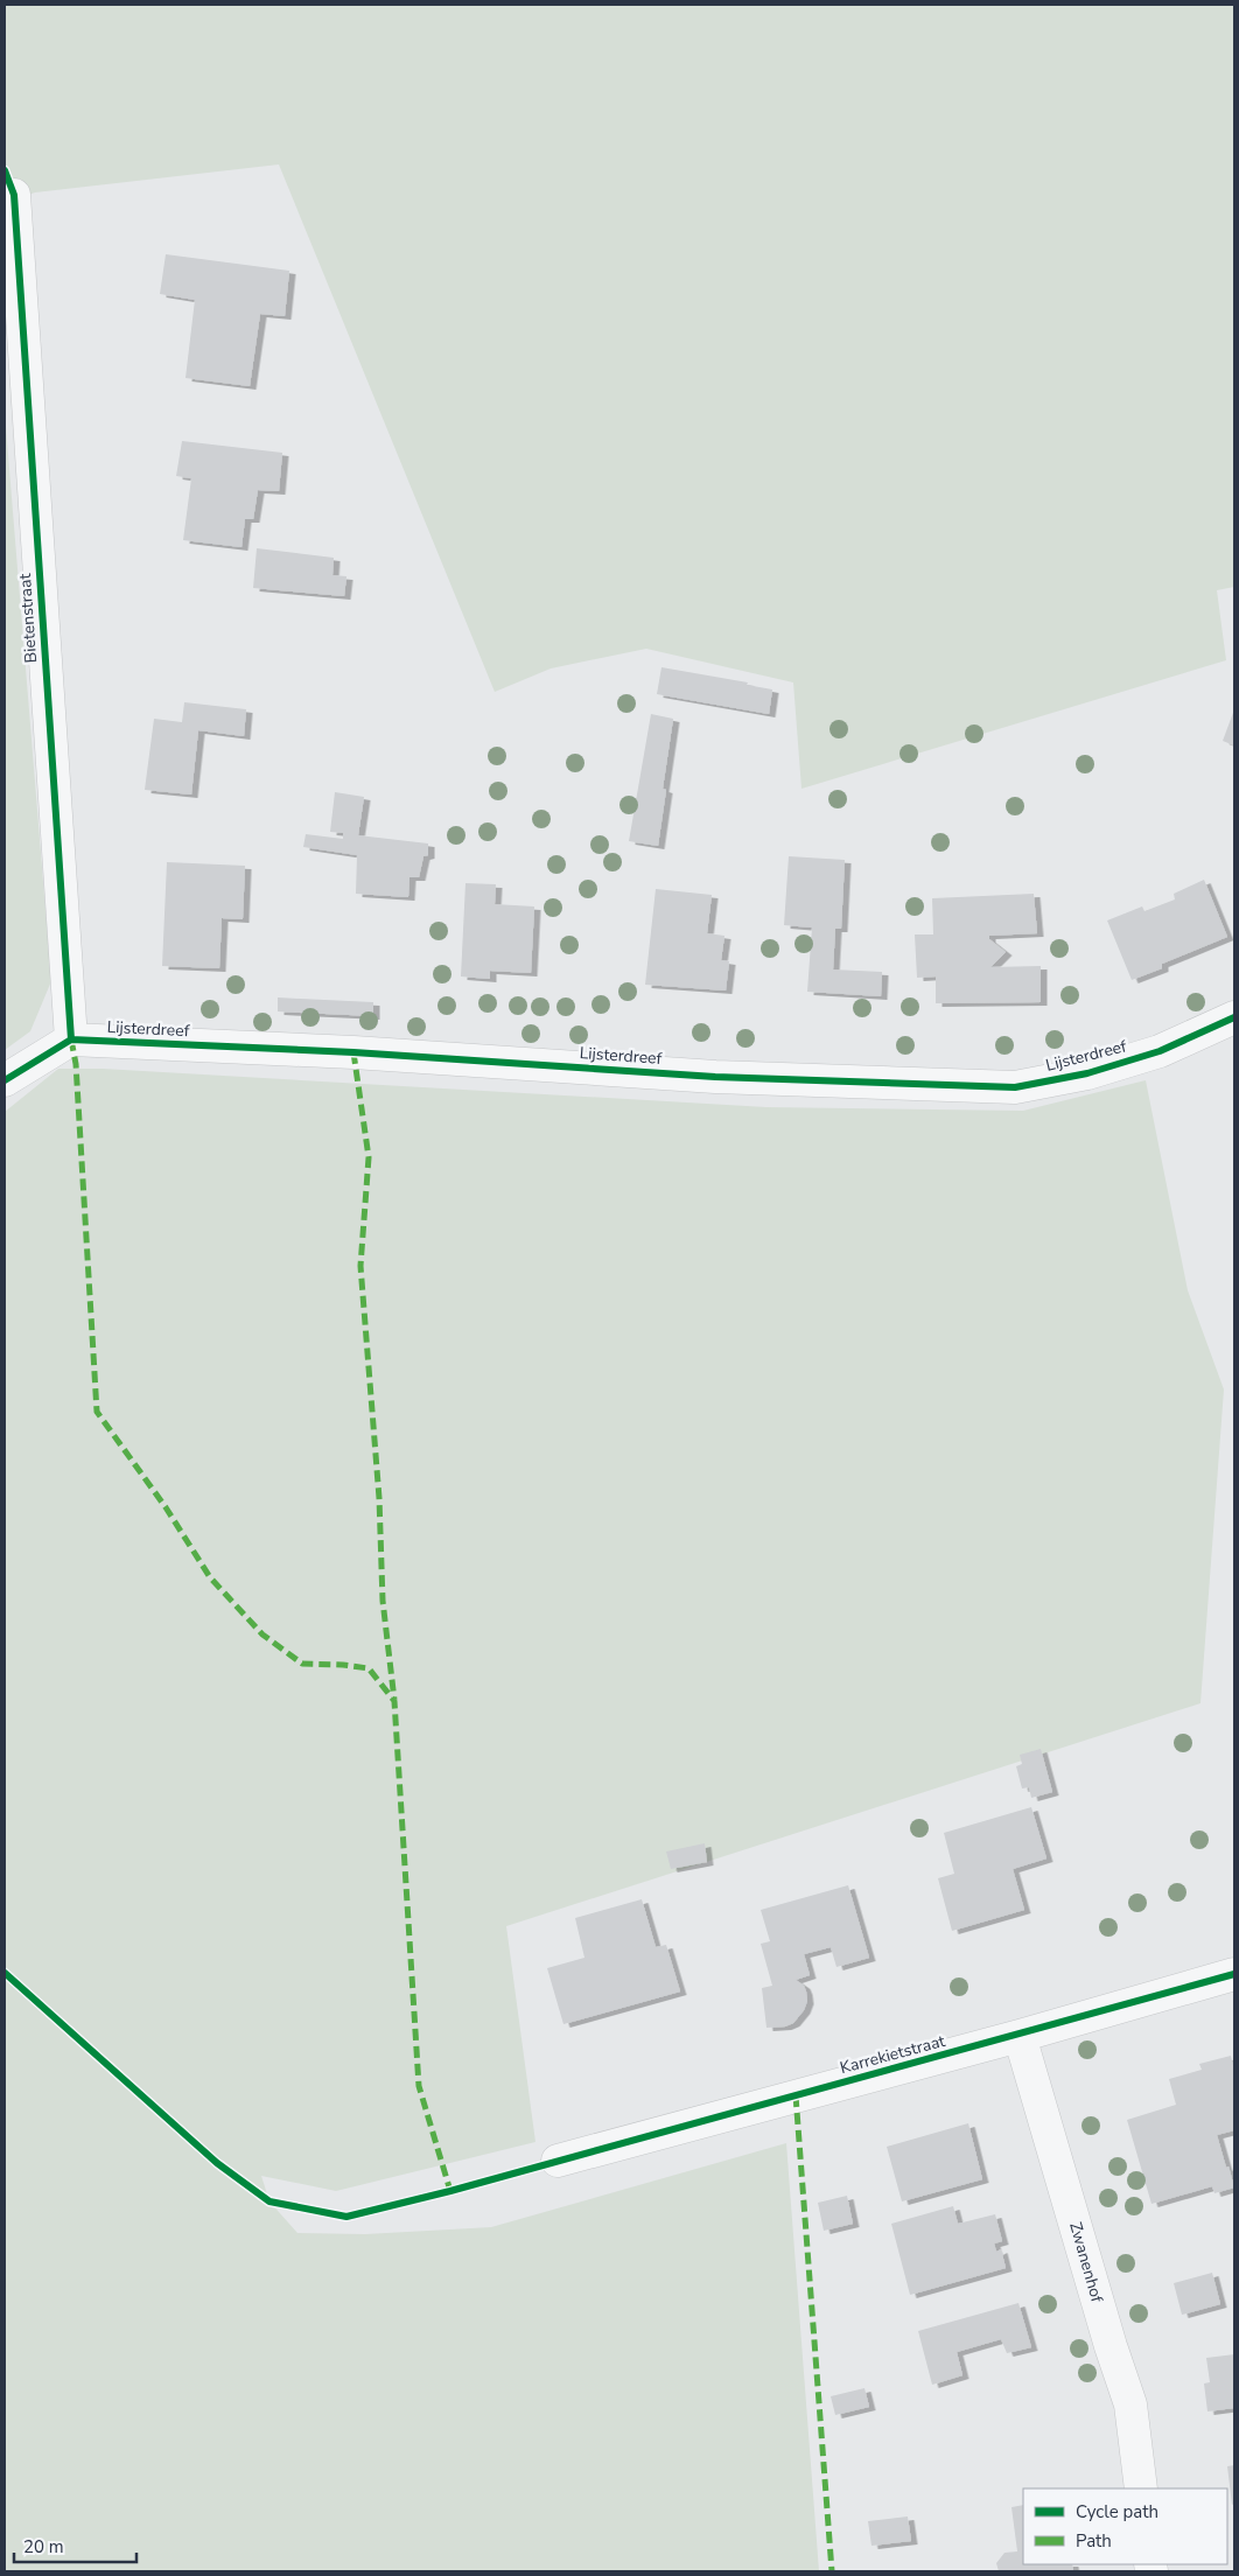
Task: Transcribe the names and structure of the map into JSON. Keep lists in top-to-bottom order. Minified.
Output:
{"streets":{"street":["Bietenstraat","Lijsterdreef","Karrekietstraat","Zwanenhof"]},"crossings":[["Bietenstraat","Lijsterdreef"],["Karrekietstraat","Zwanenhof"]],"legend":["Cycle path","Path"],"scale_bar":"20 m"}
